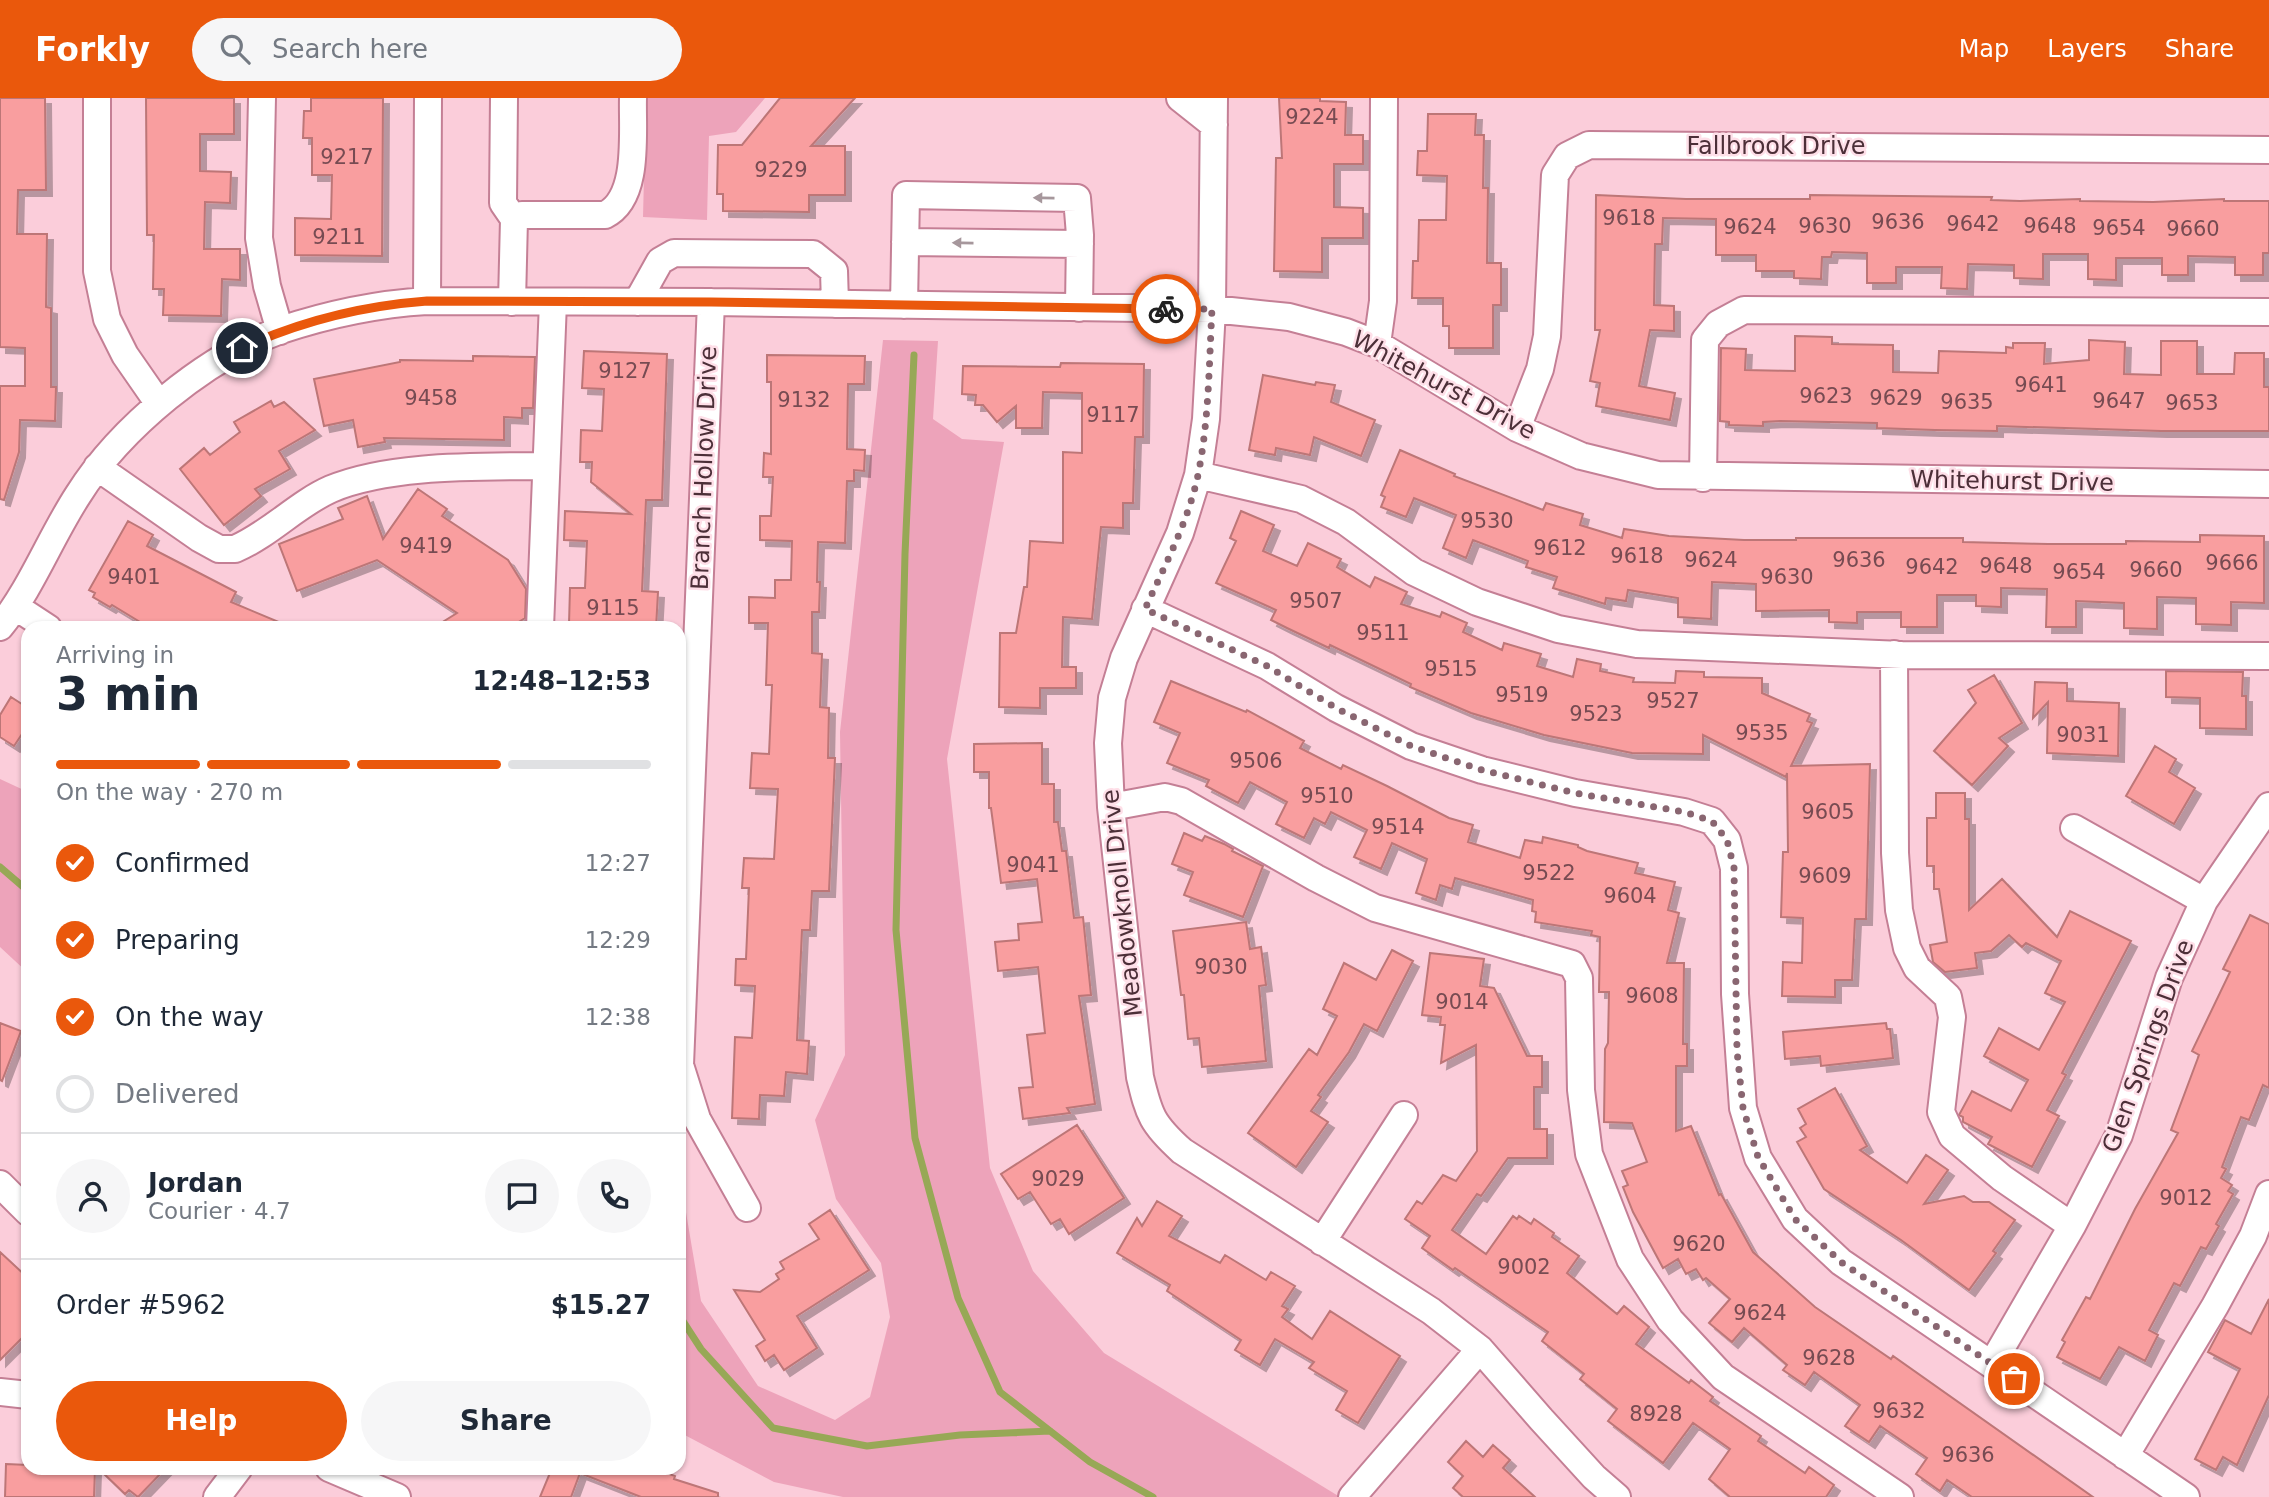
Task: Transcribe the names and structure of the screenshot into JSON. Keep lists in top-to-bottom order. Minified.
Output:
{"streets":{"street":["Fallbrook Drive","Whitehurst Drive","Branch Hollow Drive","Meadowknoll Drive","Glen Springs Drive"]},"crossings":[["Fallbrook Drive","Whitehurst Drive"],["Whitehurst Drive","Branch Hollow Drive"],["Whitehurst Drive","Meadowknoll Drive"]],"house_numbers":["9224","9217","9229","9618","9636","9642","9630","9648","9624","9654","9660","9211","9127","9641","9623","9458","9629","9132","9647","9635","9653","9117","9530","9419","9612","9618","9624","9636","9666","9648","9642","9660","9654","9401","9630","9507","9115","9511","9515","9519","9527","9523","9535","9031","9506","9510","9605","9514","9041","9522","9609","9604","9030","9608","9014","9029","9012","9620","9002","9624","9628","9632","8928","9636"],"page":{"header":"Forkly","search":"Search here","nav":["Map","Layers","Share"],"heading":["3 min","Arriving in","12:48–12:53"],"panel":["Jordan","Courier · 4.7","Order #5962","$15.27"],"bar":"On the way · 270 m","list":[["Confirmed","12:27"],["Preparing","12:29"],["On the way","12:38"],"Delivered"],"buttons":["Help","Share"]}}
